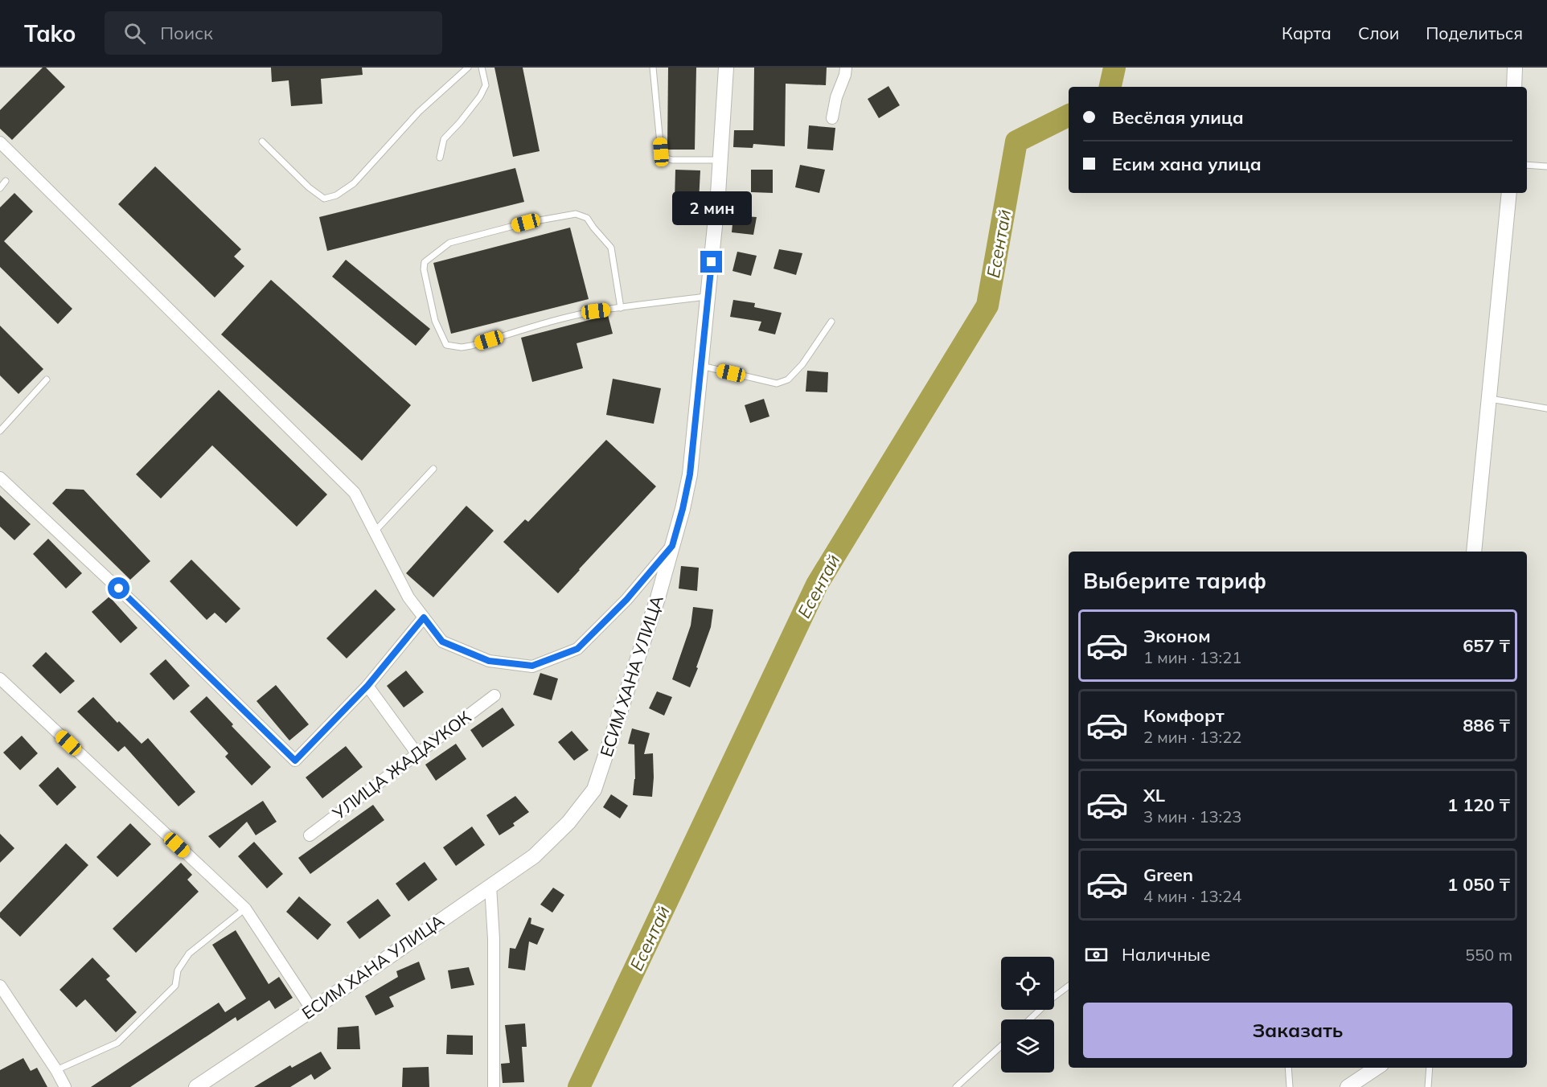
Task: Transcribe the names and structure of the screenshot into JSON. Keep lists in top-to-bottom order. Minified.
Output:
{"streets":{"street":["ЕСИМ ХАНА УЛИЦА","УЛИЦА ЖАДАУКОК"]},"water":["Есентай"],"page":{"header":"Tako","search":"Поиск","nav":["Карта","Слои","Поделиться"],"banner":["Весёлая улица","Есим хана улица"],"bubble":"2 мин","heading":"Выберите тариф","list":[{"name":"Эконом","note":"1 мин · 13:21","value":"657 ₸"},{"name":"Комфорт","note":"2 мин · 13:22","value":"886 ₸"},{"name":"XL","note":"3 мин · 13:23","value":"1 120 ₸"},{"name":"Green","note":"4 мин · 13:24","value":"1 050 ₸"}],"pay":["Наличные","550 m"],"buttons":"Заказать"}}
